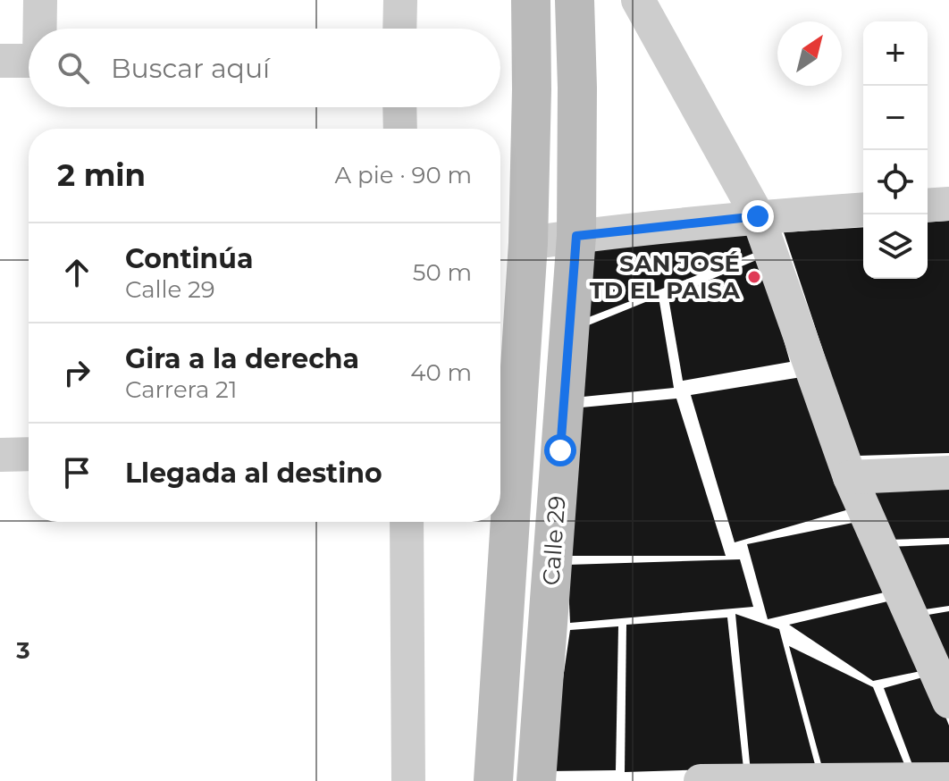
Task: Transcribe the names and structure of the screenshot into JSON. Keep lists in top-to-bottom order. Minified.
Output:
{"streets":{"main road":["Calle 29"]},"places":["SAN JOSÉ TD EL PAISA"],"north":"top right","page":{"map_buttons":["+","−"],"search":"Buscar aquí","heading":["2 min","A pie · 90 m"],"list":[["Continúa","Calle 29","50 m"],["Gira a la derecha","Carrera 21","40 m"],"Llegada al destino"]},"grid":{"rows":["3"]}}
